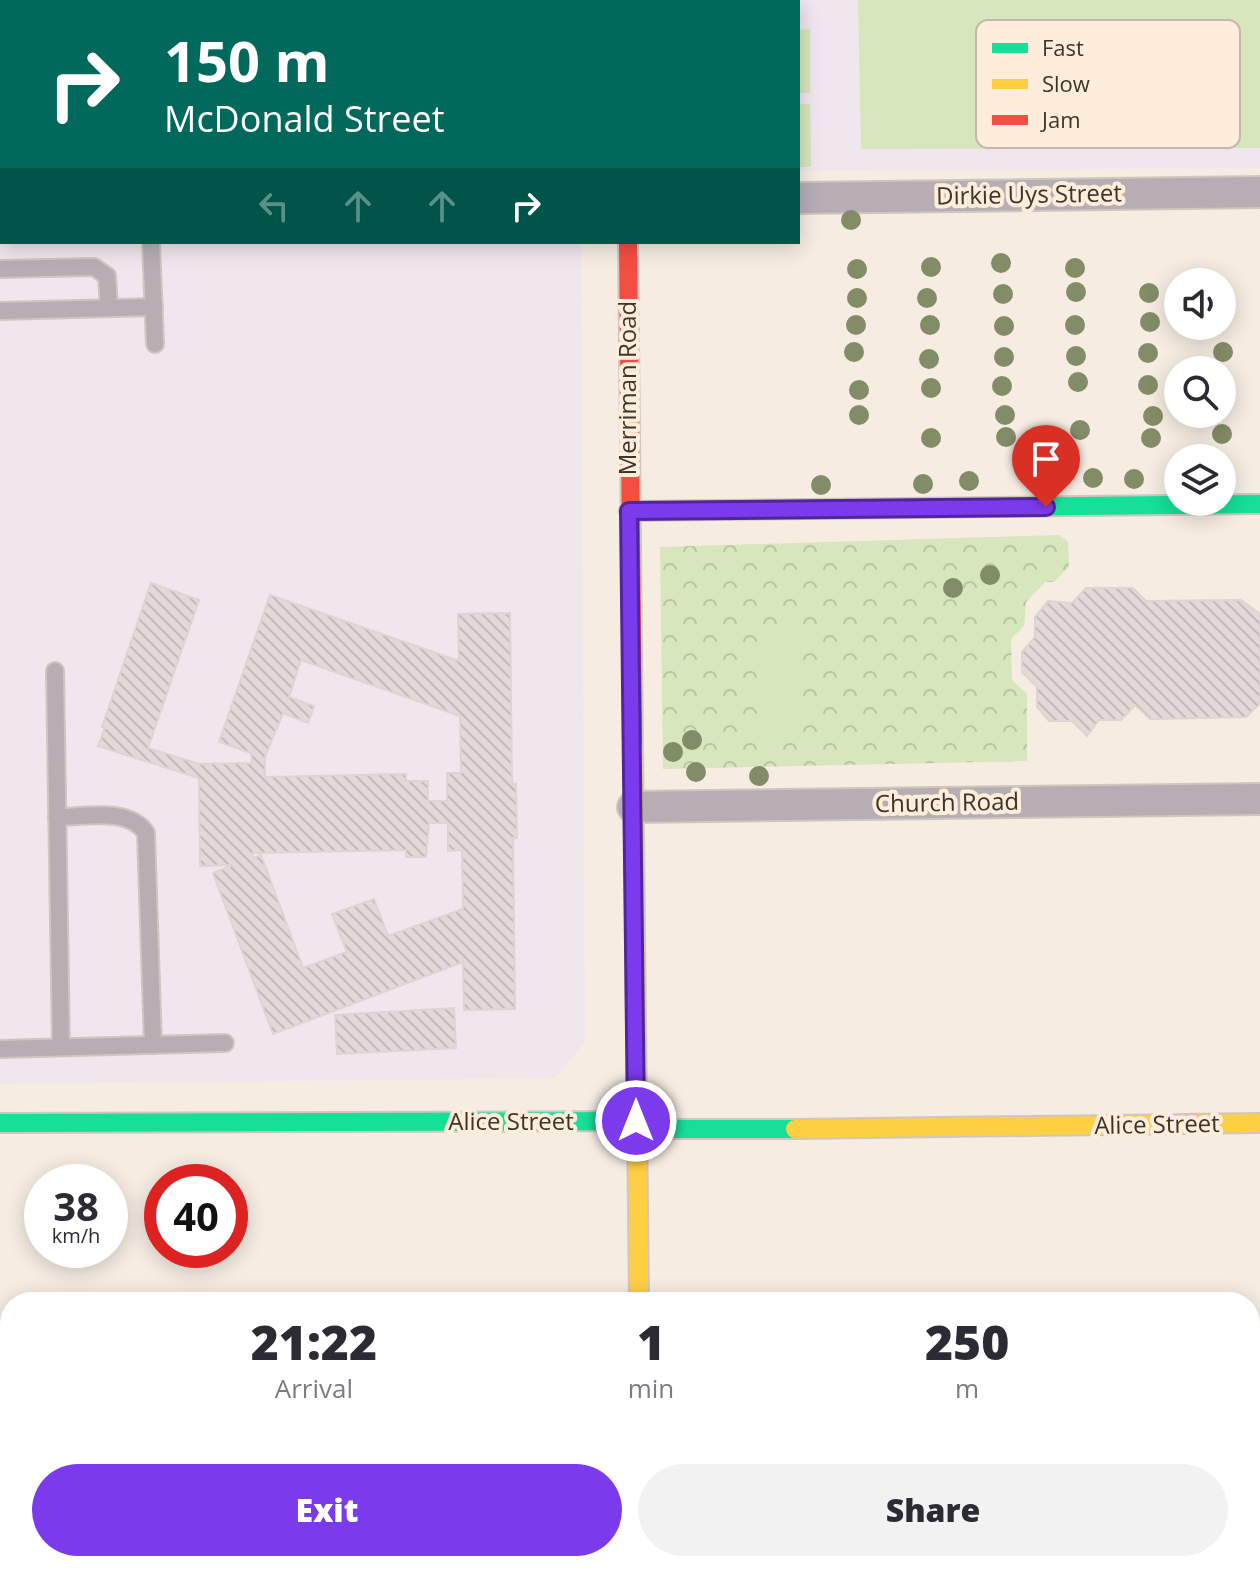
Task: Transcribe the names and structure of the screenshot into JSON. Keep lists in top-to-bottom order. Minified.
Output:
{"streets":{"street":["Dirkie Uys Street","Merriman Road","Church Road","Alice Street"]},"crossings":[["Merriman Road","Church Road"],["Merriman Road","Alice Street"]],"legend":["Fast","Slow","Jam"],"page":{"turn":["150 m","McDonald Street"],"speed":"38 km/h","limit":"40","eta":["21:22","Arrival","1","min","250","m"],"buttons":["Exit","Share"]}}
